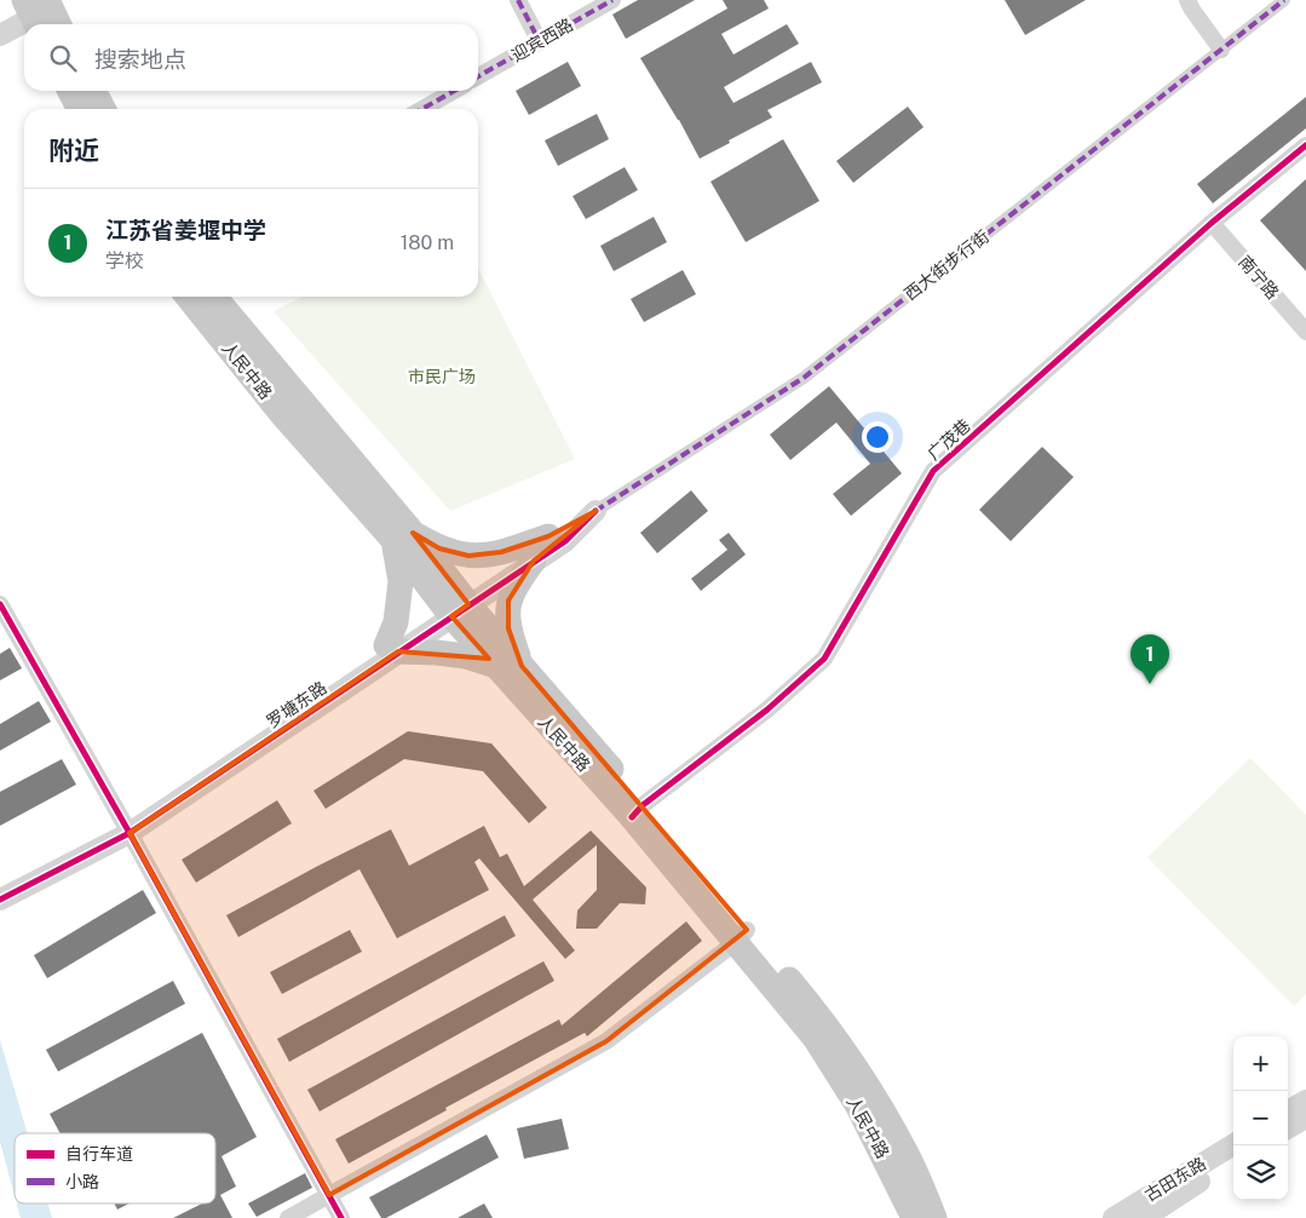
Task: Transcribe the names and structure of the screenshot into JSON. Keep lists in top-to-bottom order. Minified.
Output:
{"streets":{"main road":["人民中路"],"street":["迎宾西路","西大街步行街","南宁路","广茂巷","罗塘东路","古田东路"]},"crossings":[["西大街步行街","罗塘东路"],["南宁路","广茂巷"],["人民中路","广茂巷"],["人民中路","罗塘东路"]],"parks":["市民广场"],"legend":["自行车道","小路"],"page":{"search":"搜索地点","heading":"附近","list":[{"mark":"1","name":"江苏省姜堰中学","note":"学校","value":"180 m"}],"pins":"1","map_buttons":["+","−"]}}
